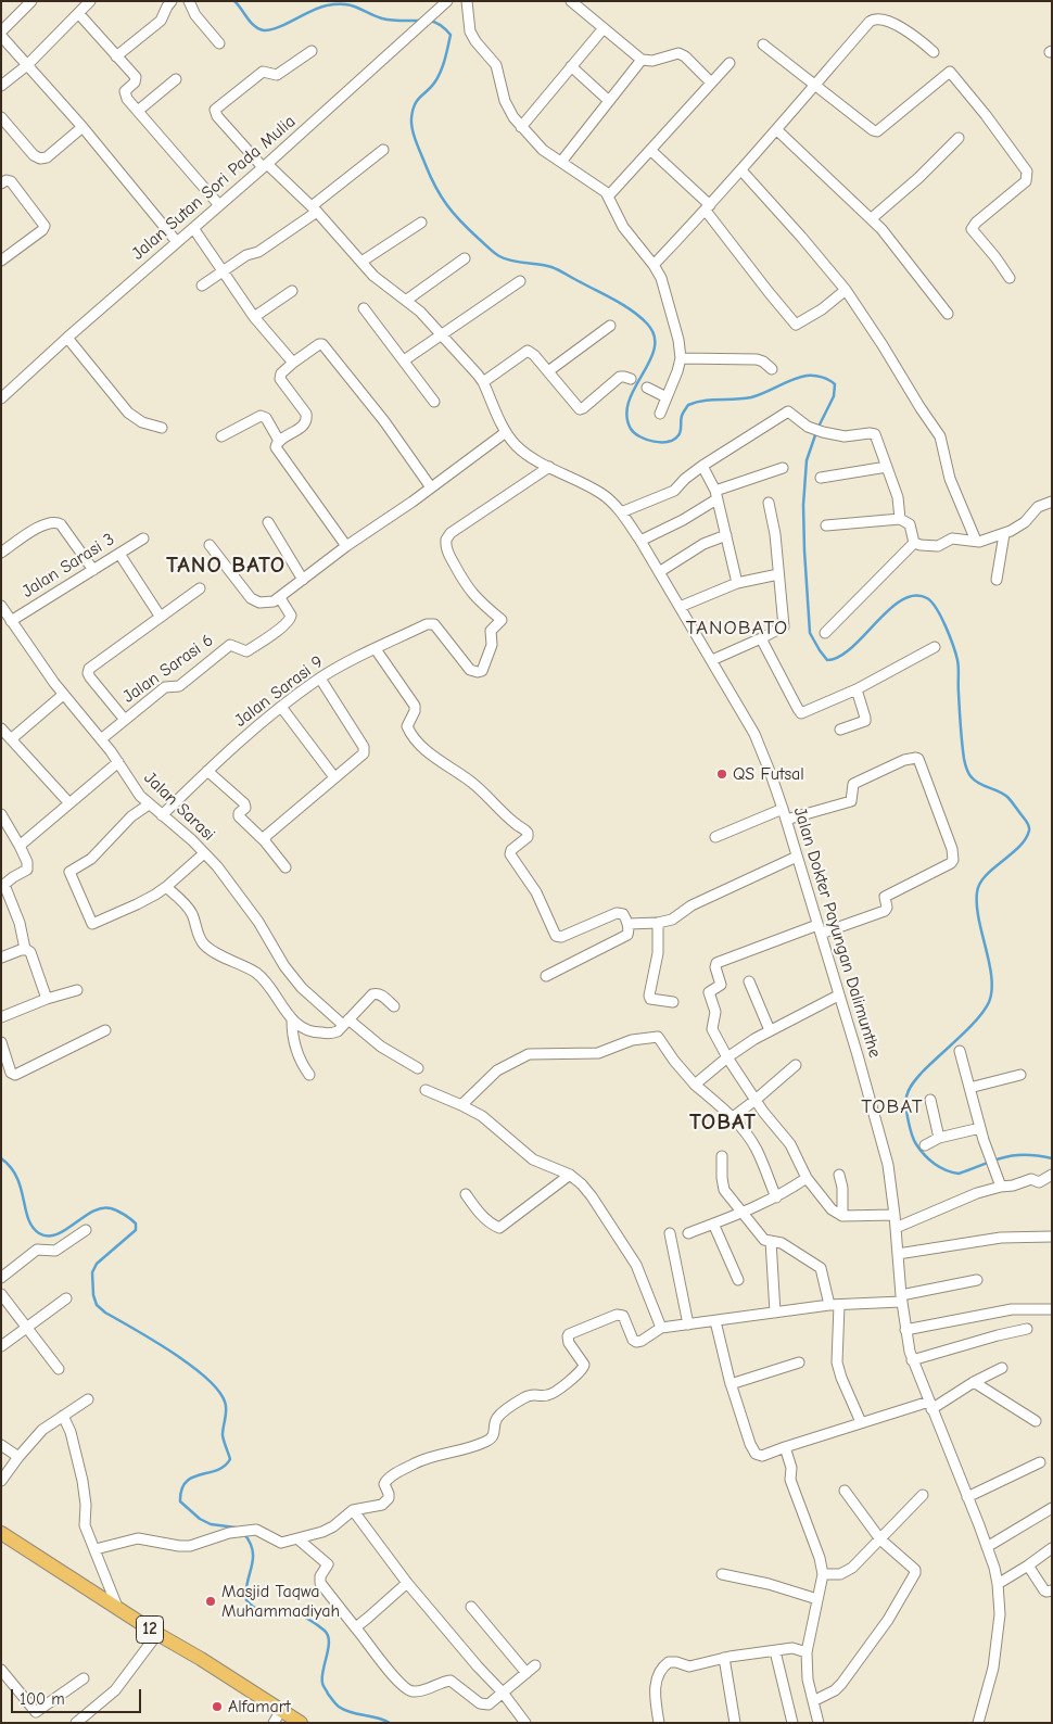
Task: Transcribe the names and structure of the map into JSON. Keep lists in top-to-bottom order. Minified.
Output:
{"streets":{"highway":["12"],"street":["Jalan Sutan Sori Pada Mulia","Jalan Sarasi 3","Jalan Sarasi 6","Jalan Sarasi 9","Jalan Sarasi","Jalan Dokter Payungan Dalimunthe"]},"crossings":[["Jalan Sutan Sori Pada Mulia","Jalan Dokter Payungan Dalimunthe"],["Jalan Sarasi 3","Jalan Sarasi"],["Jalan Sarasi 6","Jalan Sarasi"],["Jalan Sarasi 9","Jalan Sarasi"],["Jalan Sarasi 9","Jalan Dokter Payungan Dalimunthe"]],"districts":["TANO BATO","TANOBATO","TOBAT","TOBAT"],"places":["QS Futsal","Masjid Taqwa Muhammadiyah","Alfamart"],"scale_bar":"100 m"}
